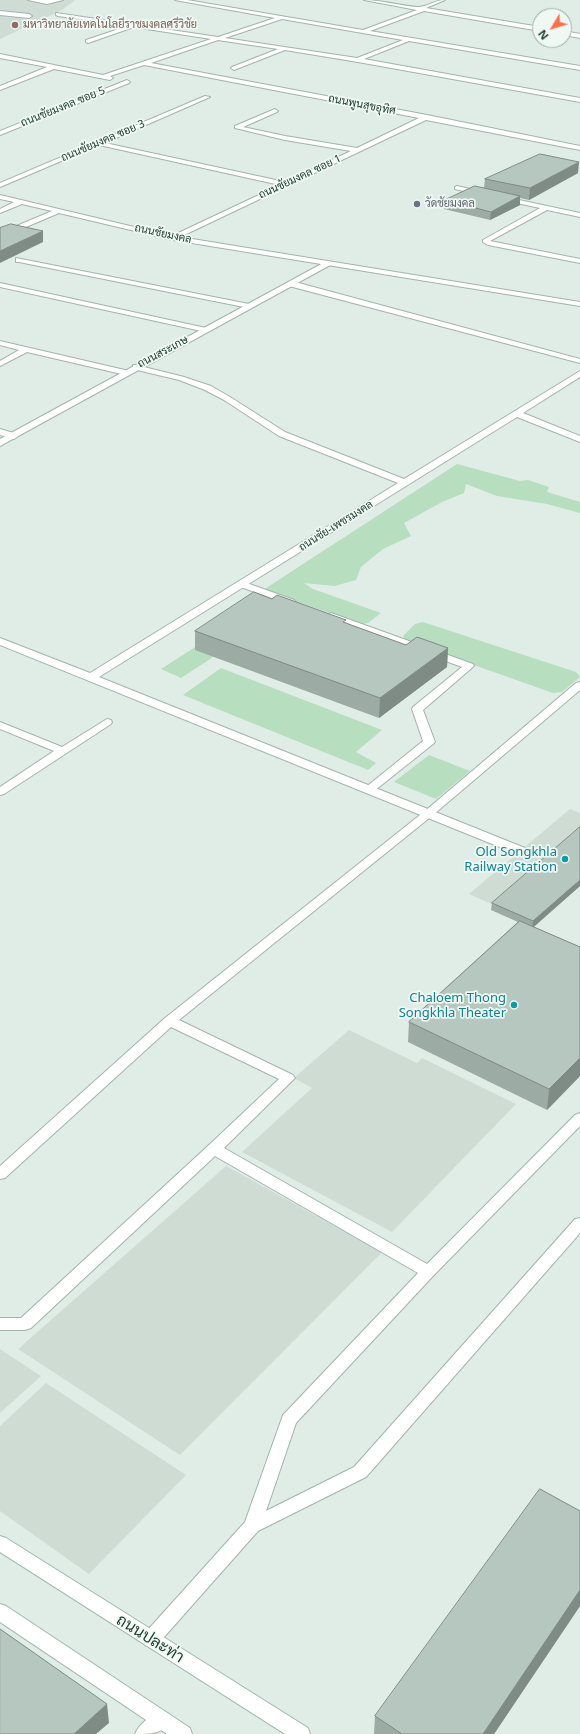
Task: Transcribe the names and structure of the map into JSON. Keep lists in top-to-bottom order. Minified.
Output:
{"streets":{"street":["ถนนพูนสุขอุทิศ","ถนนชัยมงคล ซอย 5","ถนนชัยมงคล ซอย 3","ถนนชัยมงคล ซอย 1","ถนนชัยมงคล","ถนนสระเกษ","ถนนชัย-เพชรมงคล","ถนนปละท่า"]},"crossings":[["ถนนพูนสุขอุทิศ","ถนนชัยมงคล ซอย 1"],["ถนนชัยมงคล ซอย 1","ถนนชัยมงคล"],["ถนนชัยมงคล","ถนนสระเกษ"]],"places":["มหาวิทยาลัยเทคโนโลยีราชมงคลศรีวิชัย","วัดชัยมงคล","Old Songkhla Railway Station","Chaloem Thong Songkhla Theater"],"north":"bottom left"}
